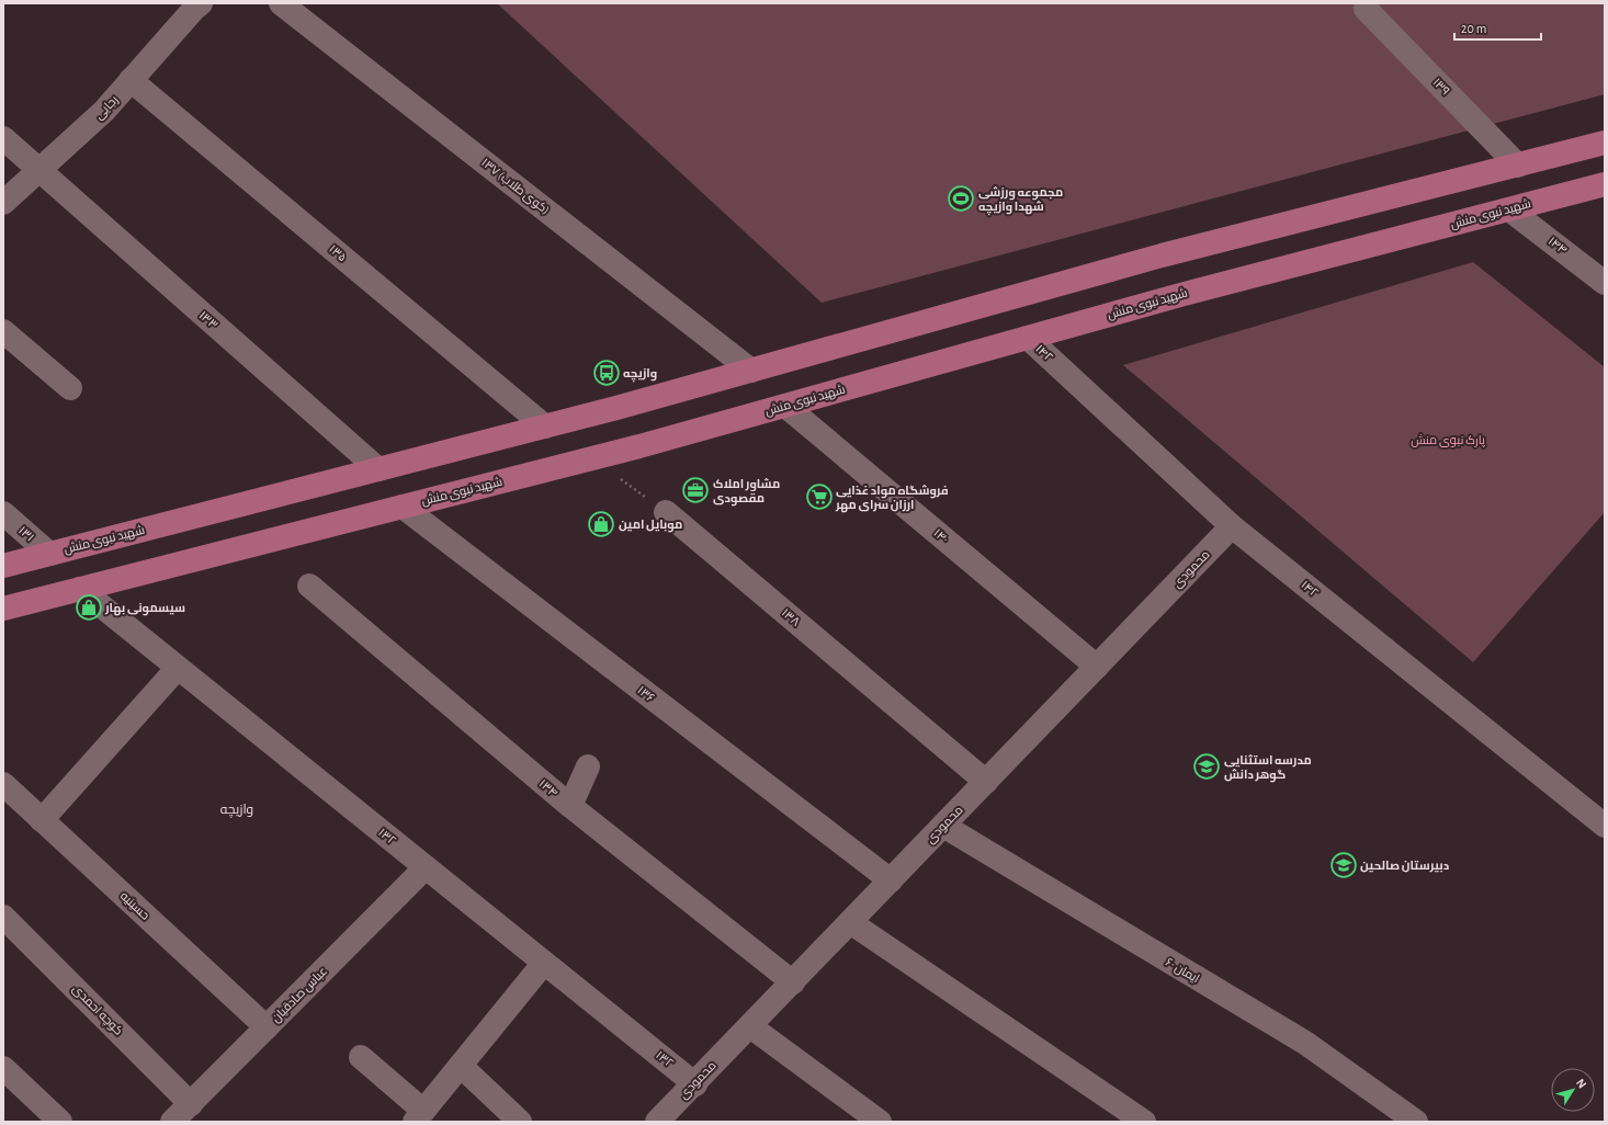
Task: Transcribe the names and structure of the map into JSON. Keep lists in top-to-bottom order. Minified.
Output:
{"streets":{"main road":["شهید نبوی منش"],"street":["۱۳۹","رجایی","۱۳۷ (کوی طلاب)","۱۴۴","۱۳۵","۱۳۳","۱۴۲","۱۳۱","۱۴۰","محمودی","۱۳۸","۱۳۶","۱۳۴","۱۳۲","حسینیه","ایمان ۶۰","عباس صادقیان","کوچه احمدی"]},"crossings":[["۱۳۹","شهید نبوی منش"],["رجایی","۱۳۵"],["رجایی","۱۳۳"],["۱۳۷ (کوی طلاب)","شهید نبوی منش"],["شهید نبوی منش","۱۴۴"],["شهید نبوی منش","۱۳۵"],["شهید نبوی منش","۱۳۳"],["شهید نبوی منش","۱۴۲"],["شهید نبوی منش","۱۳۱"],["شهید نبوی منش","۱۴۰"],["شهید نبوی منش","۱۳۶"],["شهید نبوی منش","۱۳۲"],["۱۴۲","محمودی"],["۱۴۰","محمودی"],["محمودی","۱۳۸"],["محمودی","۱۳۶"],["محمودی","۱۳۴"],["محمودی","۱۳۲"],["محمودی","ایمان ۶۰"],["۱۳۲","عباس صادقیان"],["حسینیه","عباس صادقیان"],["عباس صادقیان","کوچه احمدی"]],"districts":["وازیچه"],"parks":["پارک نبوی منش"],"places":{"sports":["مجموعه ورزشی شهدا وازیچه"],"bus stop":["وازیچه"],"office":["مشاور املاک مقصودی"],"supermarket":["فروشگاه مواد غذایی ارزان سرای مهر"],"shop":["موبایل امین","سیسمونی بهار"],"school or university":["مدرسه استثنایی گوهر دانش","دبیرستان صالحین"]},"scale_bar":"20 m","north":"top right"}
